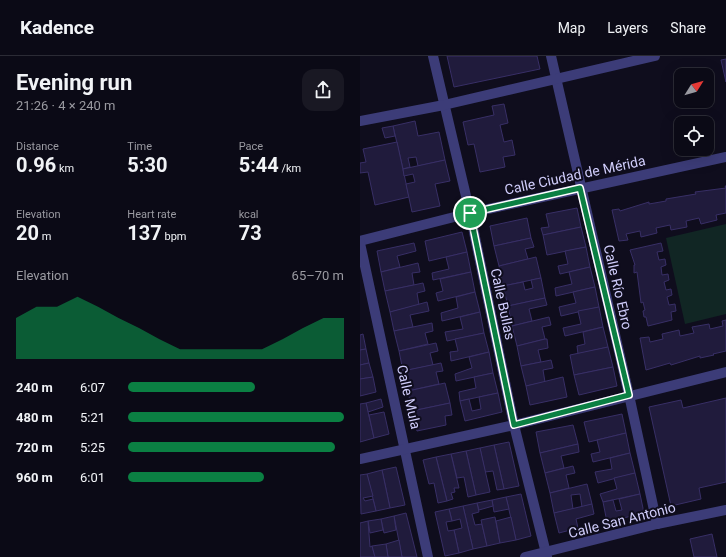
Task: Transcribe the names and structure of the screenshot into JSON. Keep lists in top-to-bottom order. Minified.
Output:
{"streets":{"street":["Calle Ciudad de Mérida","Calle Río Ebro","Calle Bullas","Calle Mula","Calle San Antonio"]},"crossings":[["Calle Ciudad de Mérida","Calle Río Ebro"],["Calle Ciudad de Mérida","Calle Bullas"],["Calle Ciudad de Mérida","Calle Mula"],["Calle Río Ebro","Calle San Antonio"],["Calle Bullas","Calle San Antonio"]],"north":"top right","page":{"header":"Kadence","nav":["Map","Layers","Share"],"heading":["Evening run","21:26 · 4 × 240 m"],"stats":[["Distance","0.96 km"],["Time","5:30"],["Pace","5:44 /km"],["Elevation","20 m"],["Heart rate","137 bpm"],["kcal","73"]],"chart":["Elevation","65–70 m"],"list":[{"name":"240 m","note":"6:07"},{"name":"480 m","note":"5:21"},{"name":"720 m","note":"5:25"},{"name":"960 m","note":"6:01"}]}}
